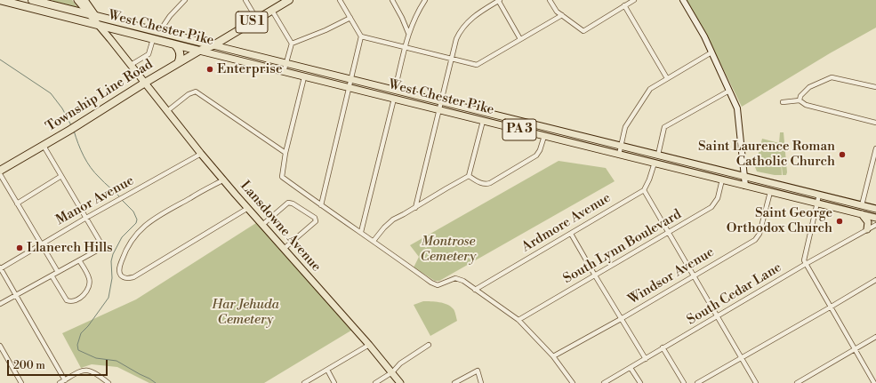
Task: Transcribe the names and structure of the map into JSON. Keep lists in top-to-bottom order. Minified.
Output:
{"streets":{"highway":["US 1","West Chester Pike","Township Line Road","PA 3"],"main road":["Lansdowne Avenue"],"street":["Manor Avenue","Ardmore Avenue","South Lynn Boulevard","Windsor Avenue","South Cedar Lane"]},"crossings":[["US 1","West Chester Pike"],["US 1","Township Line Road"],["West Chester Pike","Township Line Road"],["West Chester Pike","Lansdowne Avenue"],["West Chester Pike","South Lynn Boulevard"],["West Chester Pike","Windsor Avenue"],["Township Line Road","Lansdowne Avenue"],["Manor Avenue","Lansdowne Avenue"]],"parks":["Montrose Cemetery","Har Jehuda Cemetery"],"places":["Enterprise","Saint Laurence Roman Catholic Church","Saint George Orthodox Church","Llanerch Hills"],"scale_bar":"200 m"}
